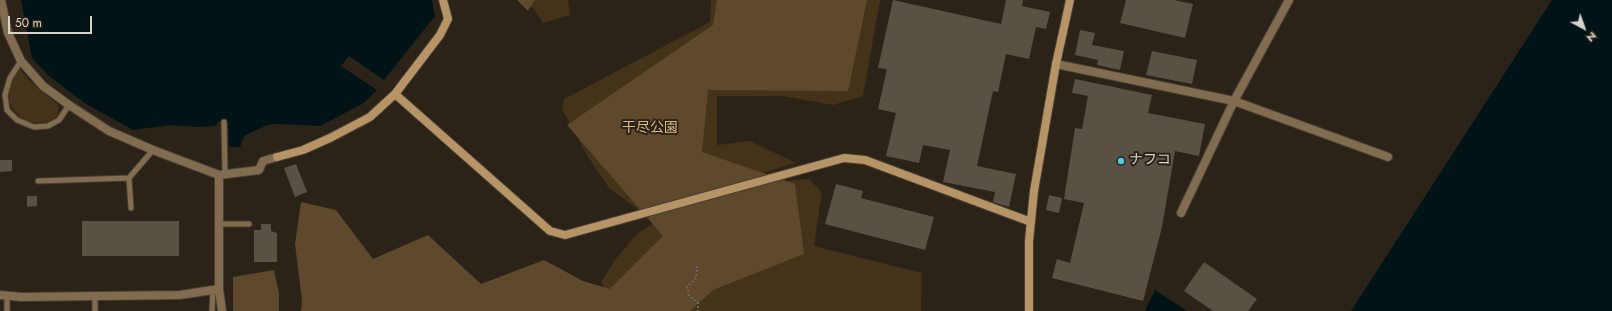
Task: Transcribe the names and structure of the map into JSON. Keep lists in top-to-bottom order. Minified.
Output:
{"parks":["干尽公園"],"places":["ナフコ"],"scale_bar":"50 m","north":"bottom right"}
